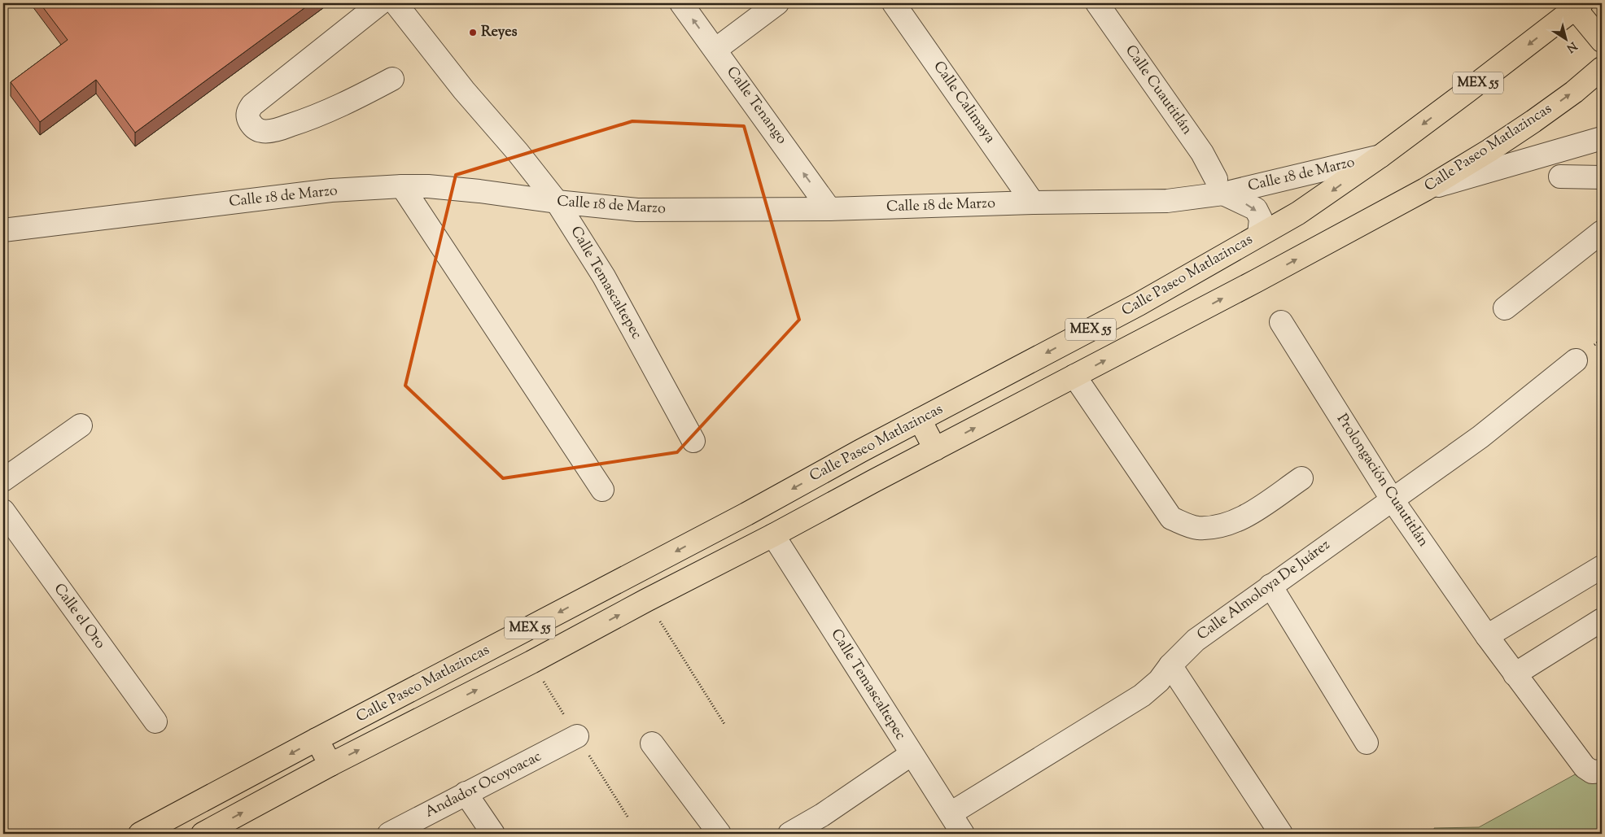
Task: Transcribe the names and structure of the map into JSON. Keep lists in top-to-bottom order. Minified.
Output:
{"streets":{"main road":["MEX 55","Calle Paseo Matlazincas"],"street":["Calle Cuautitlán","Calle Calimaya","Calle Tenango","Calle 18 de Marzo","Calle Temascaltepec","Prolongación Cuautitlán","Calle Almoloya De Juárez","Calle el Oro","Andador Ocoyoacac"]},"crossings":[["Calle Cuautitlán","Calle 18 de Marzo"],["Calle Calimaya","Calle 18 de Marzo"],["Calle Tenango","Calle 18 de Marzo"],["Calle Paseo Matlazincas","Calle 18 de Marzo"],["Calle Paseo Matlazincas","Calle Temascaltepec"],["Calle 18 de Marzo","Calle Temascaltepec"],["Calle Temascaltepec","Calle Almoloya De Juárez"],["Prolongación Cuautitlán","Calle Almoloya De Juárez"]],"one_way":["Calle Tenango"],"places":["Reyes"],"north":"bottom right"}
